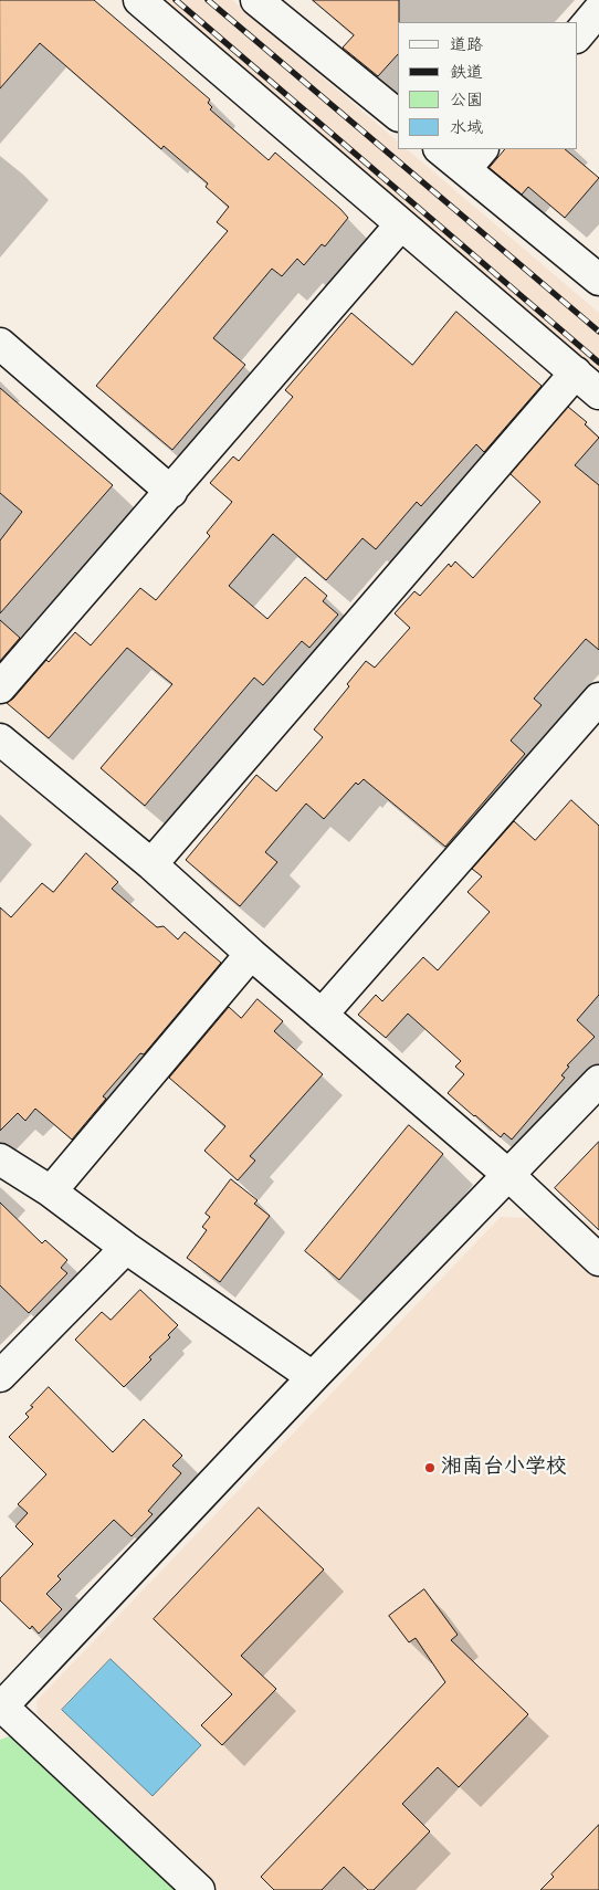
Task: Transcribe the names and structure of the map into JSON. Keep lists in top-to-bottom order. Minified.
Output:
{"places":["湘南台小学校"],"legend":["道路","鉄道","公園","水域"]}
